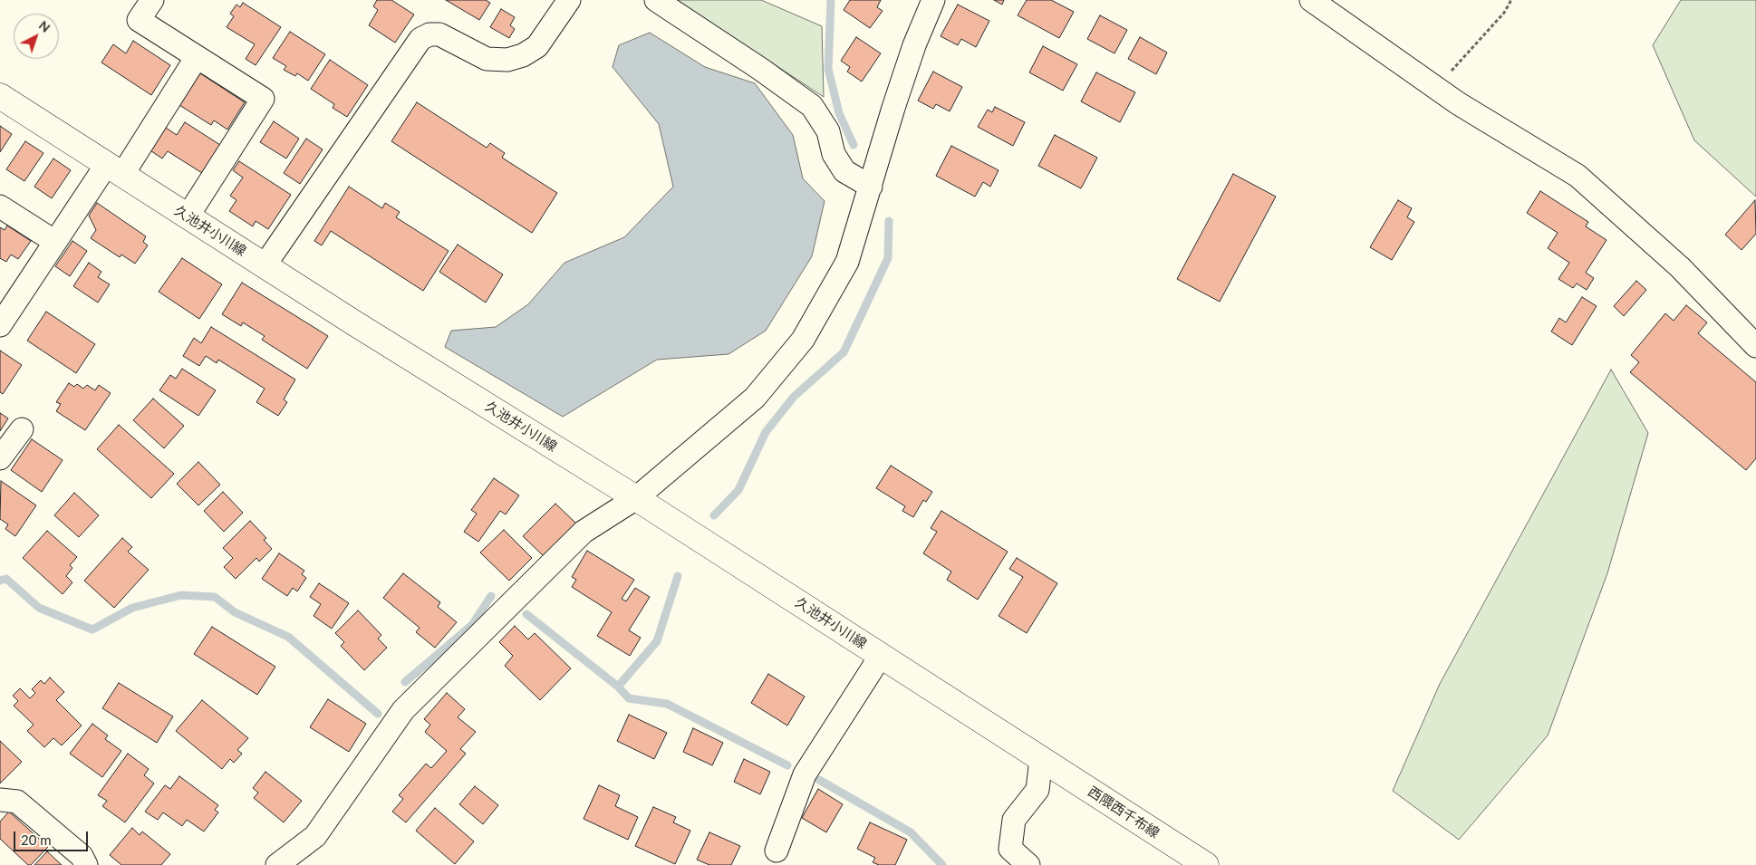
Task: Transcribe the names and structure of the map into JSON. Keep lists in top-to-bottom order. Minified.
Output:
{"streets":{"street":["久池井小川線","西隈西千布線"]},"crossings":[["久池井小川線","西隈西千布線"]],"scale_bar":"20 m","north":"top right"}
